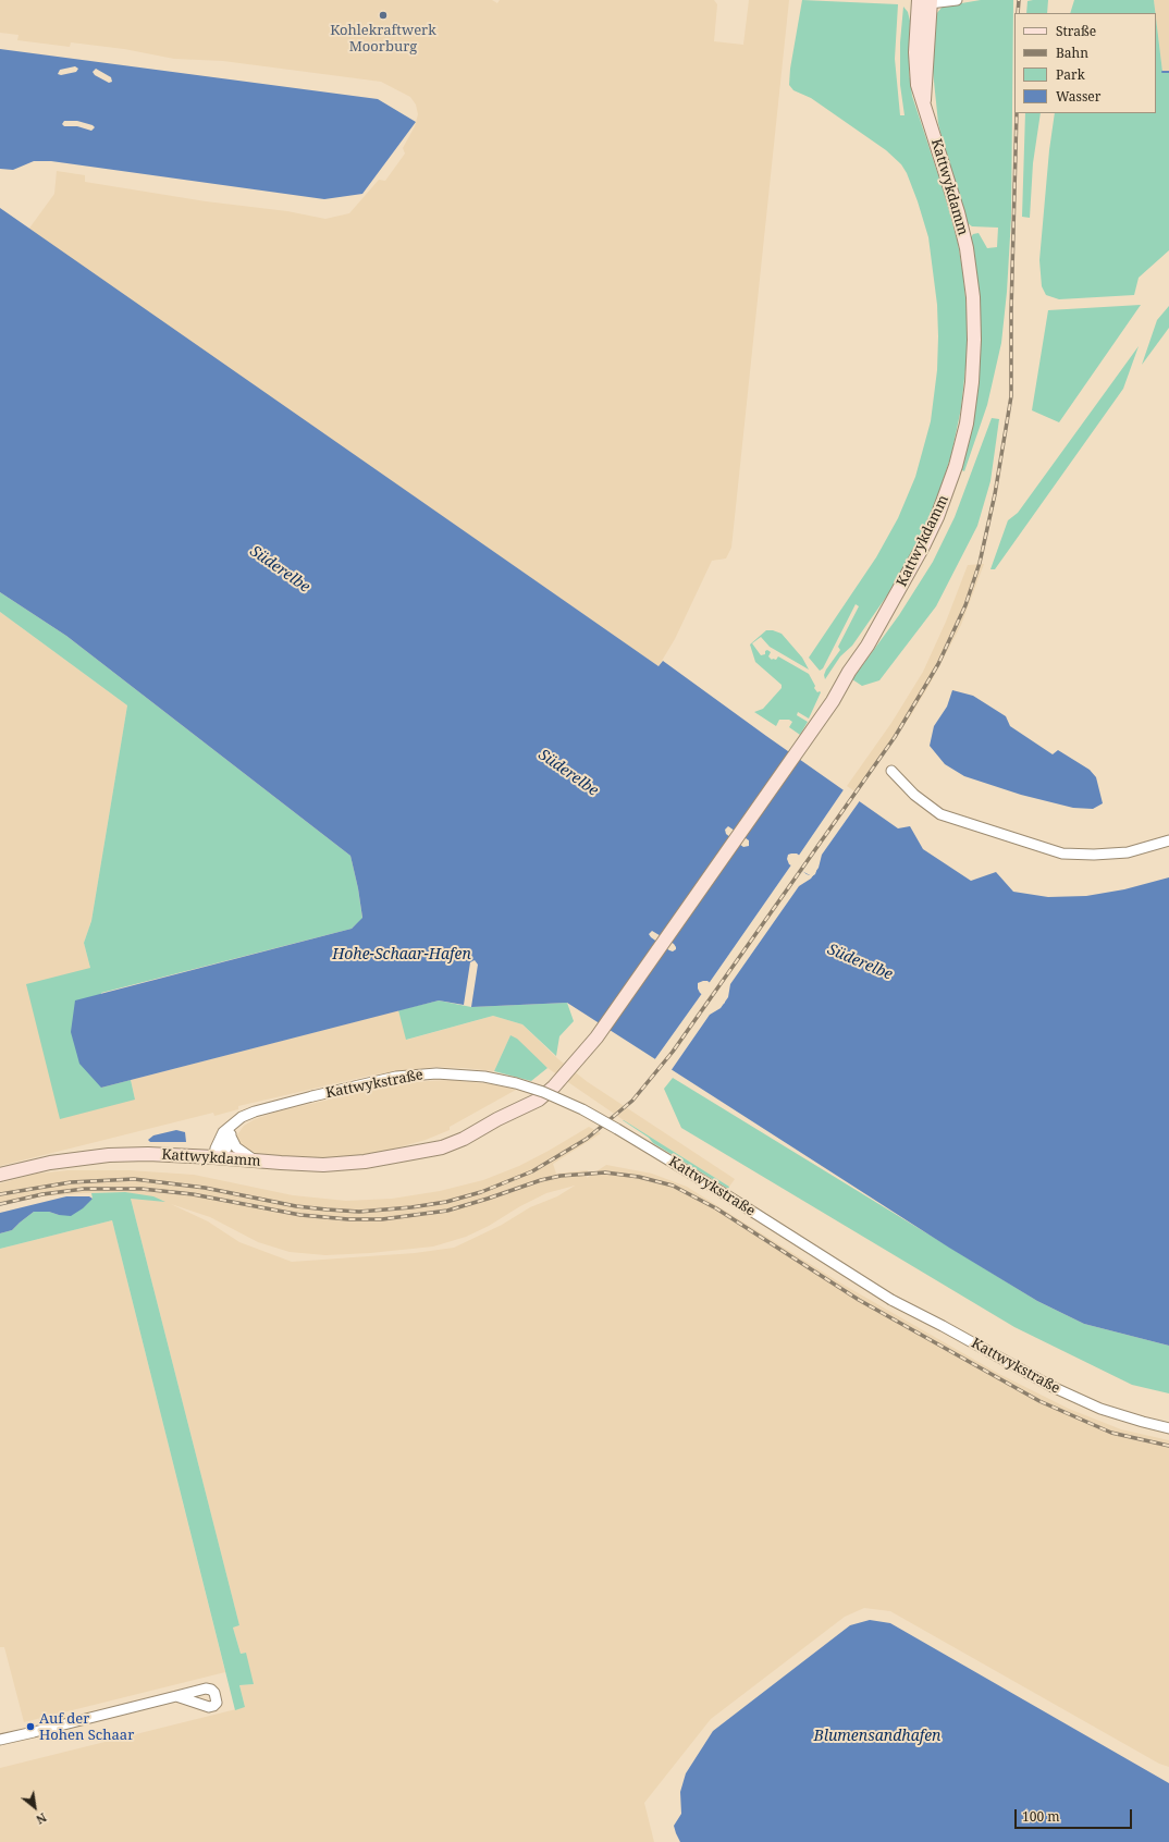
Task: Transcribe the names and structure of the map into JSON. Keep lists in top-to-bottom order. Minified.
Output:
{"streets":{"main road":["Kattwykdamm"],"street":["Kattwykstraße"]},"crossings":[["Kattwykdamm","Kattwykstraße"]],"water":["Süderelbe","Hohe-Schaar-Hafen","Blumensandhafen"],"places":["Kohlekraftwerk Moorburg","Auf der Hohen Schaar"],"legend":["Straße","Bahn","Park","Wasser"],"scale_bar":"100 m","north":"bottom right"}
